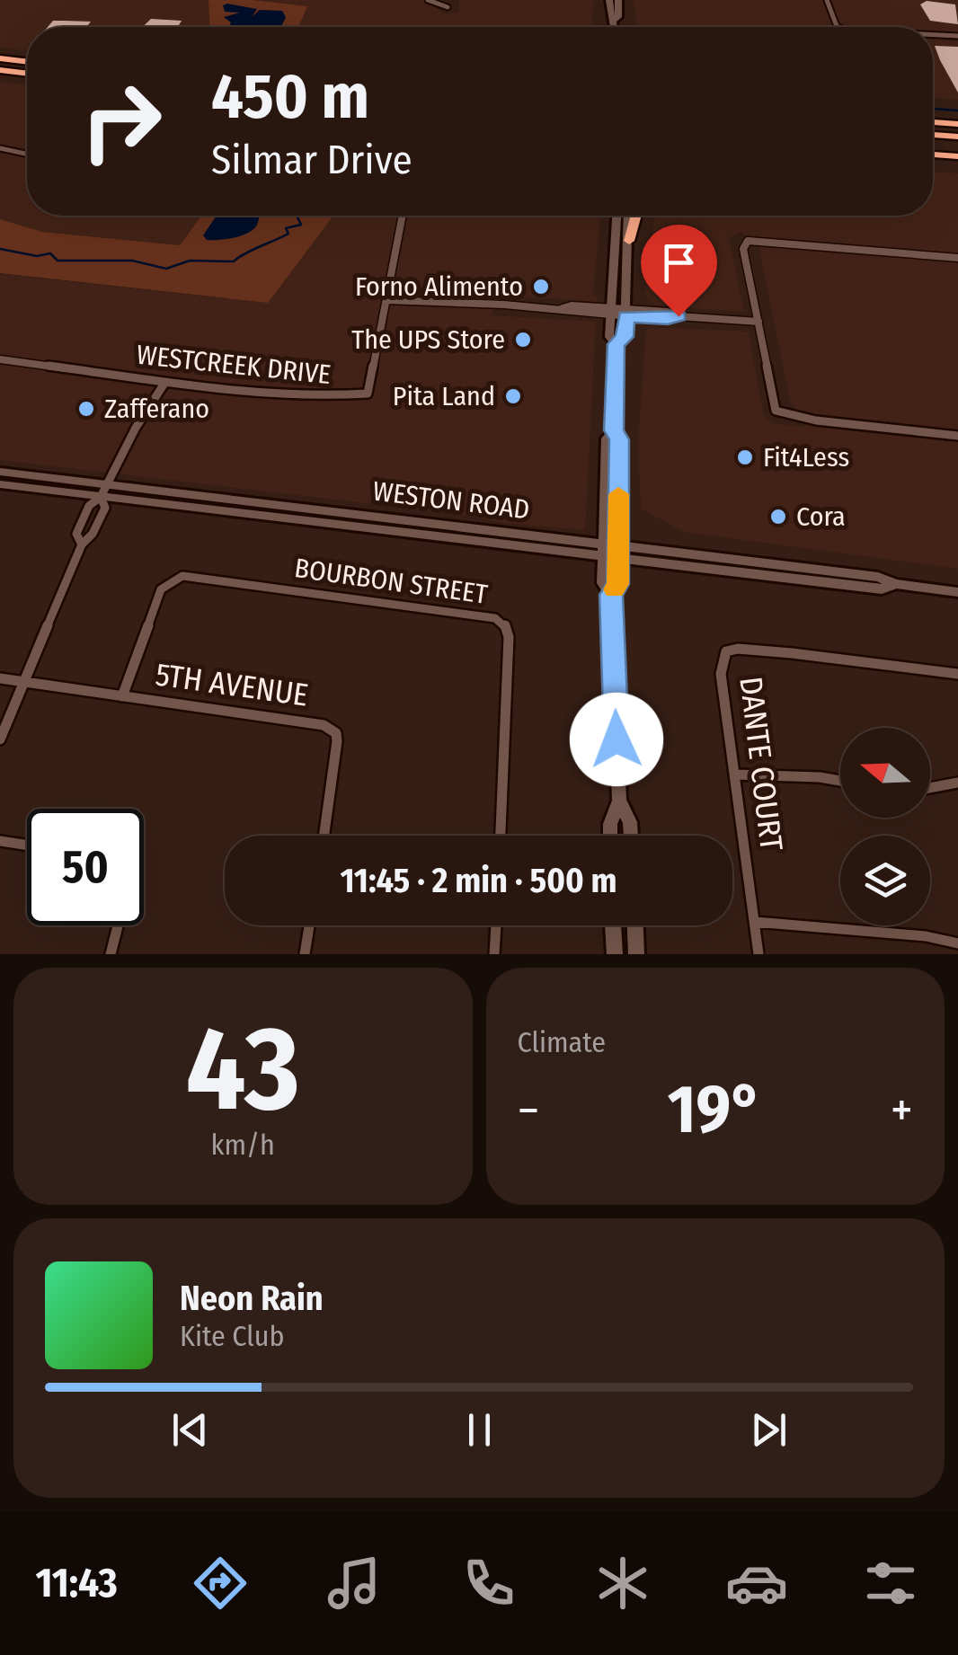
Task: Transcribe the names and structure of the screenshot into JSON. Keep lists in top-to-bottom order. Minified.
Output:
{"streets":{"main road":["WESTON ROAD"],"street":["WESTCREEK DRIVE","BOURBON STREET","5TH AVENUE","DANTE COURT"]},"crossings":[["BOURBON STREET","5TH AVENUE"]],"places":["Forno Alimento","The UPS Store","Pita Land","Zafferano","Fit4Less","Cora"],"north":"left","page":{"turn":["450 m","Silmar Drive"],"limit":"50","trip":"11:45 · 2 min · 500 m","tile":[["43","km/h"],"Climate"],"heat":["−","19°","+"],"song":["Neon Rain","Kite Club"],"tabs":"11:43"}}
